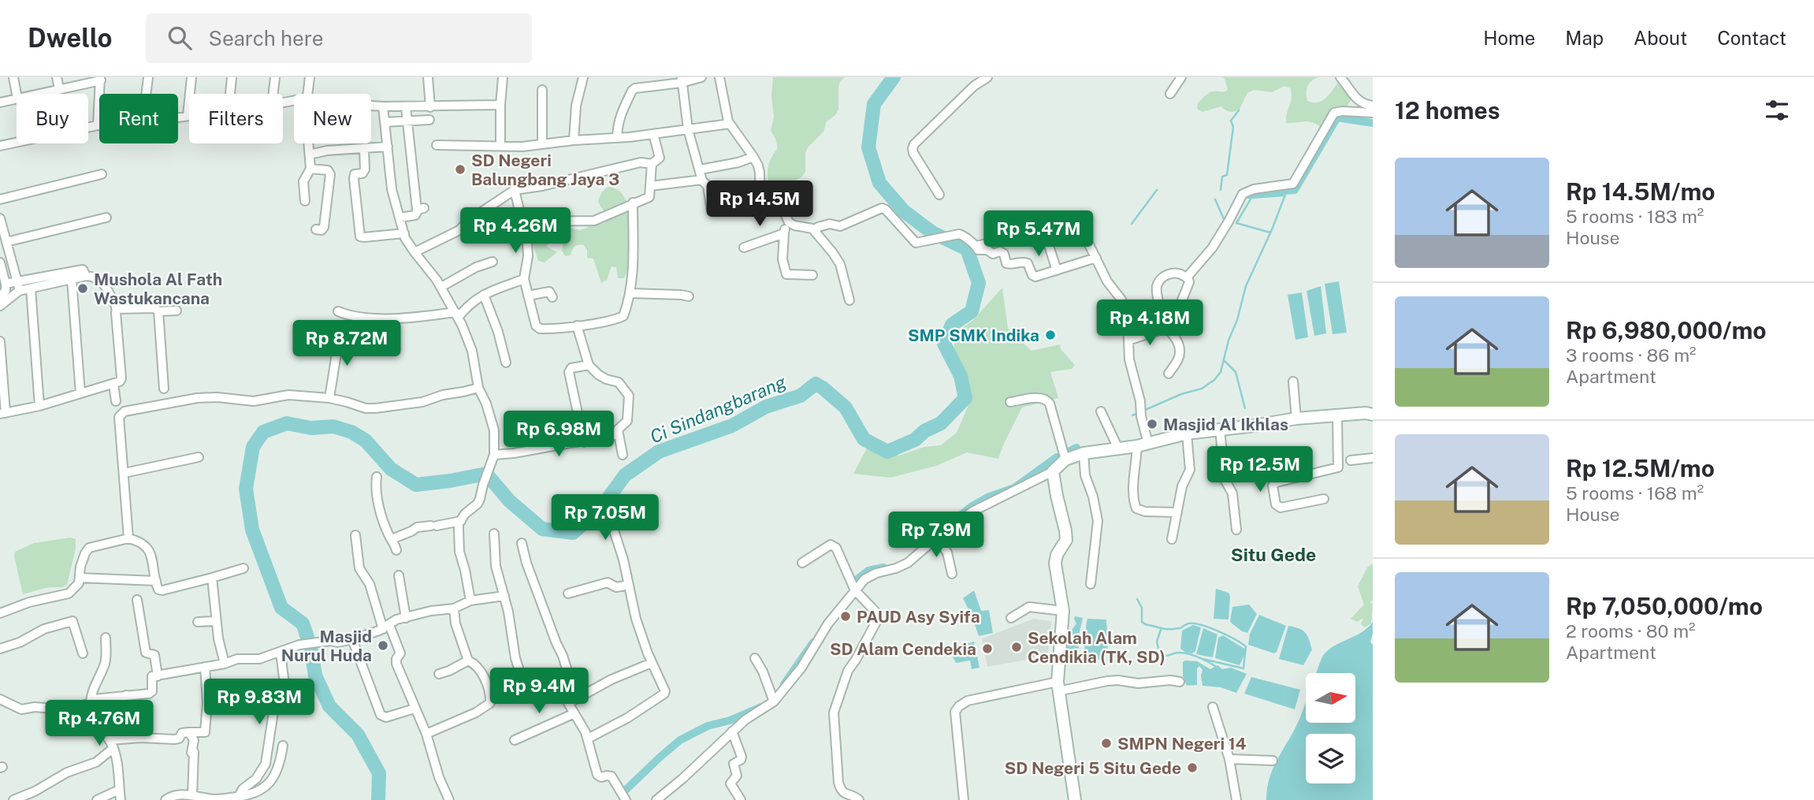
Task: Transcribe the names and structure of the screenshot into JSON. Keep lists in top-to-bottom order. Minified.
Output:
{"districts":["Situ Gede"],"water":["Ci Sindangbarang"],"places":["SD Negeri Balungbang Jaya 3","Mushola Al Fath Wastukancana","SMP SMK Indika","Masjid Al Ikhlas","PAUD Asy Syifa","Masjid Nurul Huda","Sekolah Alam Cendikia (TK, SD)","SD Alam Cendekia","SMPN Negeri 14","SD Negeri 5 Situ Gede"],"north":"right","page":{"header":"Dwello","search":"Search here","nav":["Home","Map","About","Contact"],"heading":"12 homes","chip":["Buy","Rent","Filters","New"],"list":[{"name":"Rp 14.5M/mo","note":"5 rooms · 183 m² · House"},{"name":"Rp 6,980,000/mo","note":"3 rooms · 86 m² · Apartment"},{"name":"Rp 12.5M/mo","note":"5 rooms · 168 m² · House"},{"name":"Rp 7,050,000/mo","note":"2 rooms · 80 m² · Apartment"}],"price":["Rp 14.5M","Rp 4.26M","Rp 5.47M","Rp 4.18M","Rp 8.72M","Rp 6.98M","Rp 12.5M","Rp 7.05M","Rp 7.9M","Rp 9.4M","Rp 9.83M","Rp 4.76M"]}}
